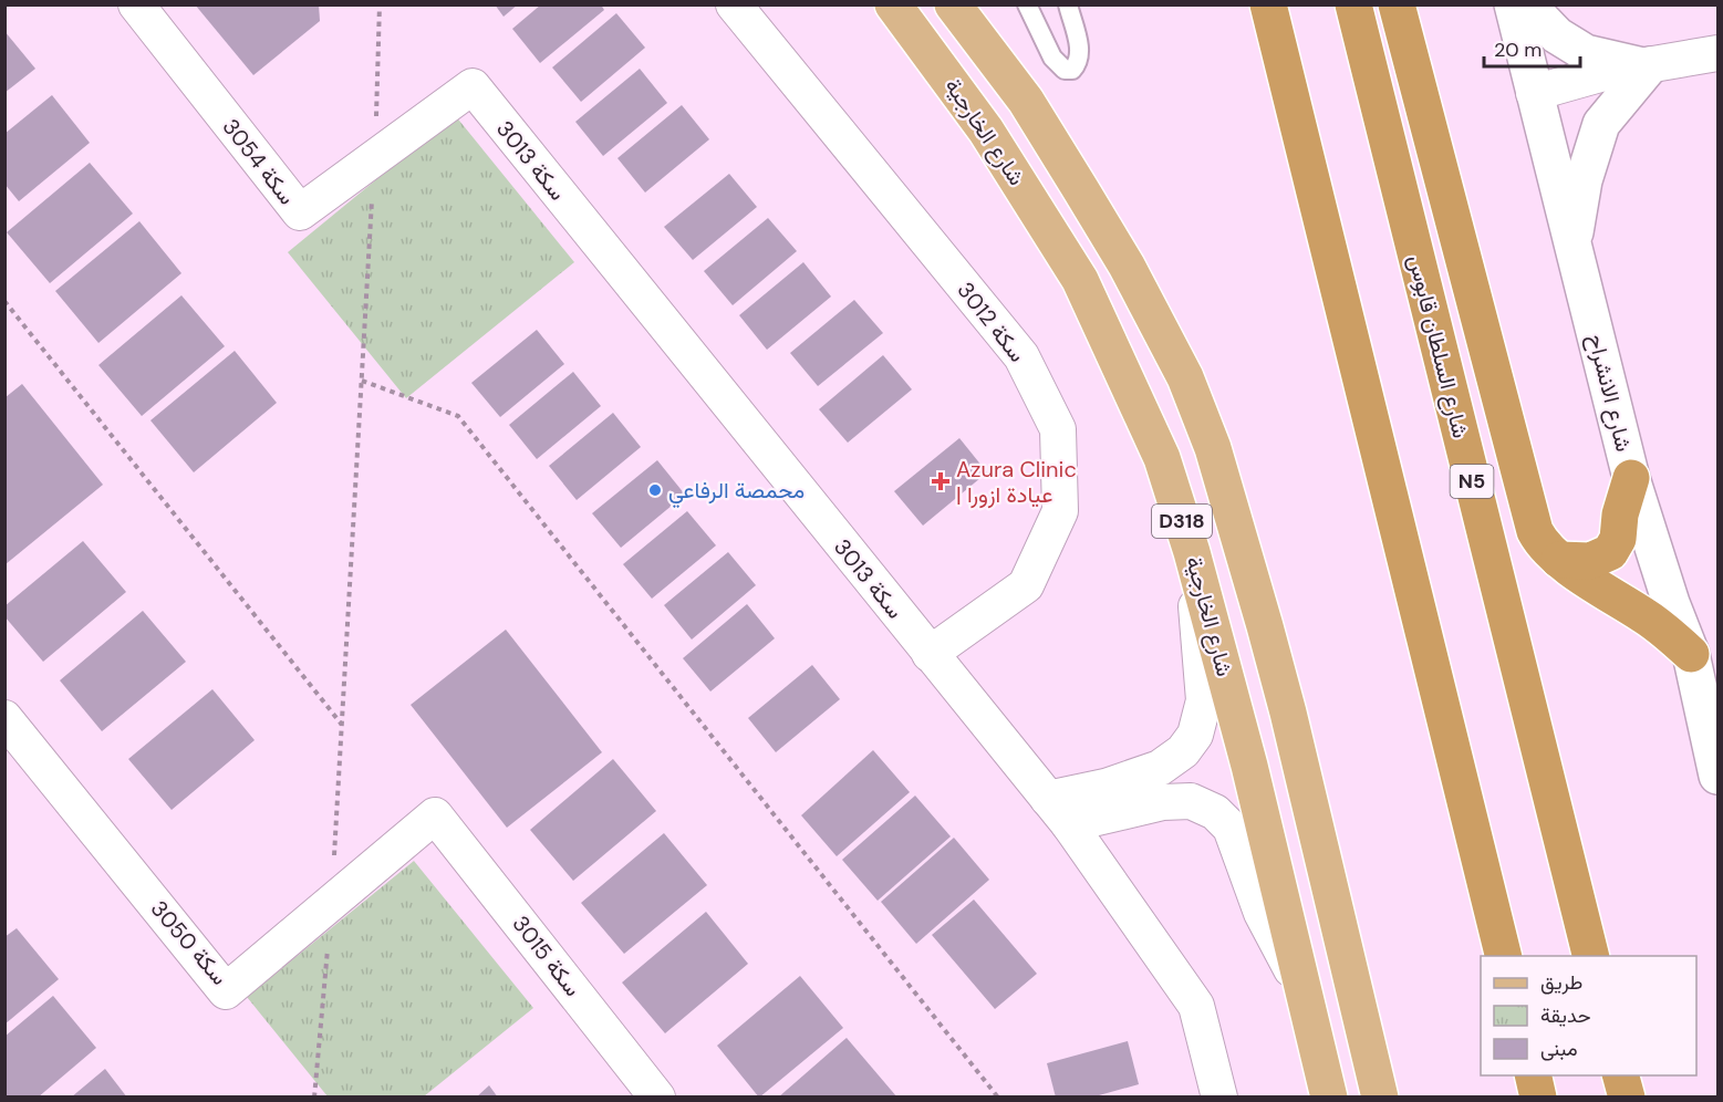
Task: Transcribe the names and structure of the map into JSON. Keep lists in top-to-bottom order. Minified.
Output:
{"streets":{"highway":["شارع السلطان قابوس","N5"],"main road":["شارع الخارجية","D318"],"street":["سكة 3013","سكة 3054","سكة 3012","شارع الانشراح","سكة 3050","سكة 3015"]},"crossings":[["سكة 3013","سكة 3054"],["سكة 3013","سكة 3012"],["سكة 3050","سكة 3015"]],"places":{"health":["Azura Clinic | عيادة ازورا"],"other":["محمصة الرفاعي"]},"legend":["طريق","حديقة","مبنى"],"scale_bar":"20 m"}
